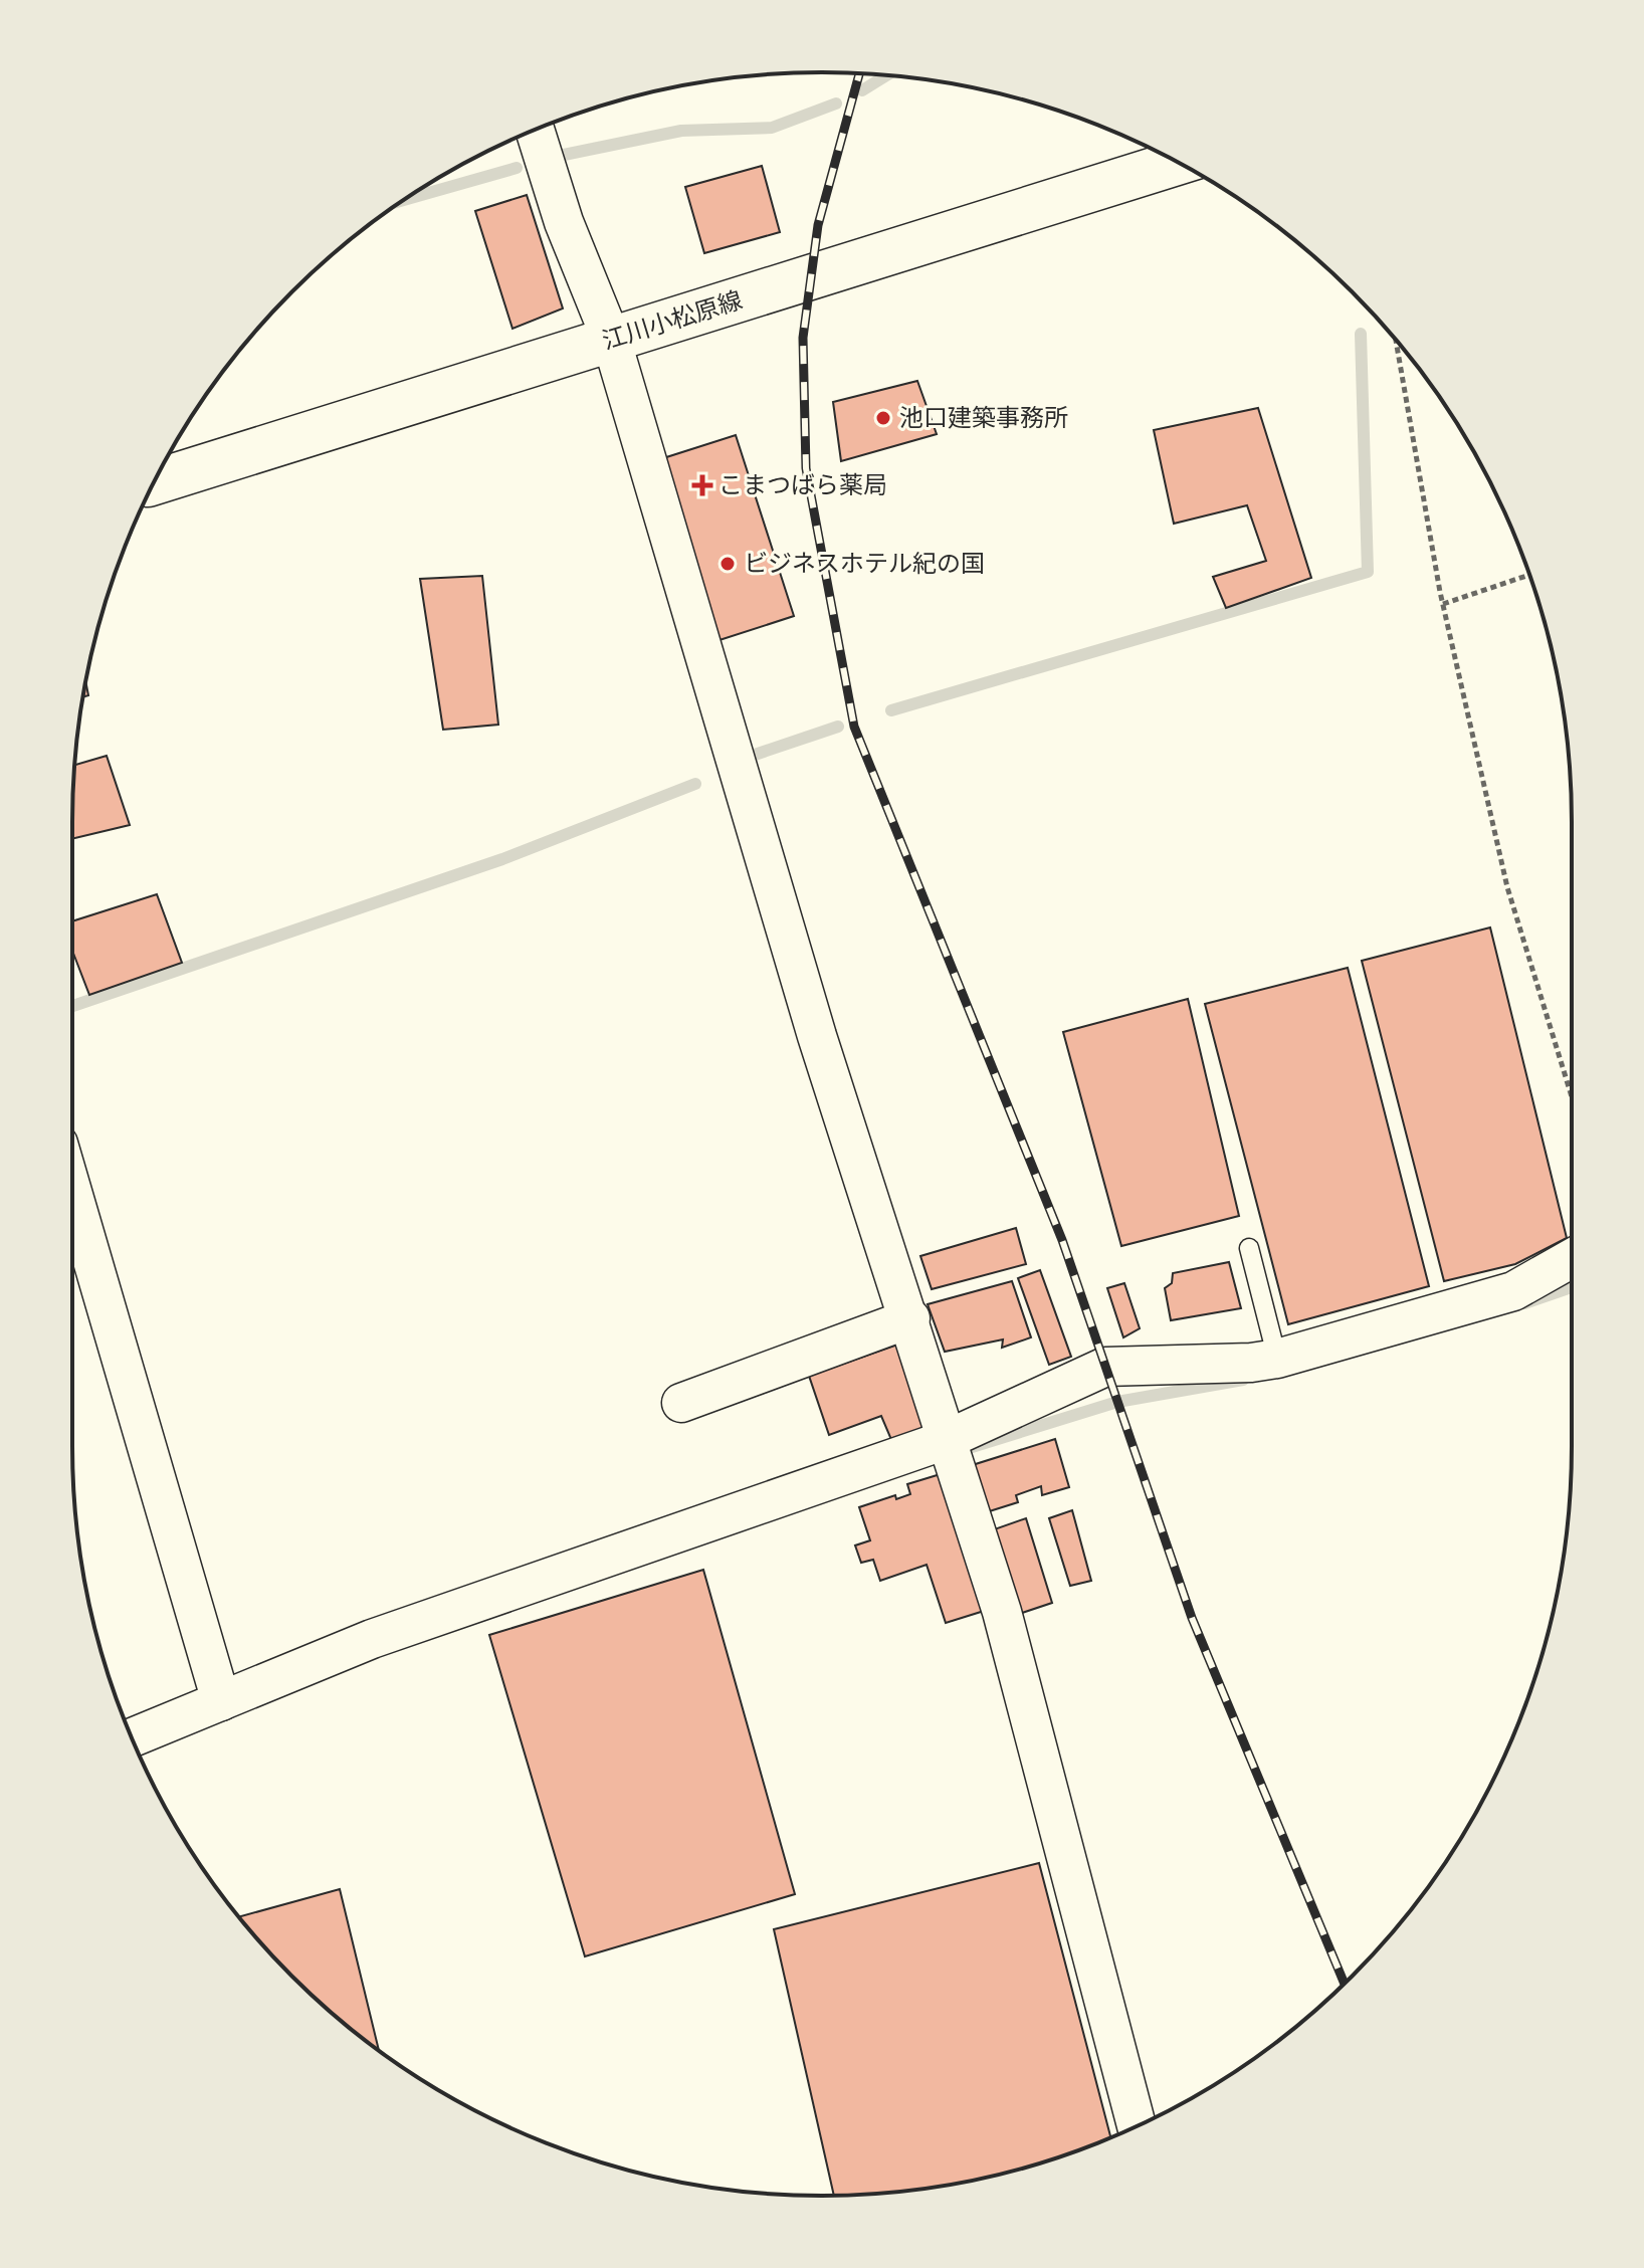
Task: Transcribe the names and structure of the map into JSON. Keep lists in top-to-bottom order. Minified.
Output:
{"streets":{"main road":["江川小松原線"]},"places":{"other":["池口建築事務所","ビジネスホテル紀の国"],"health":["こまつばら薬局"]}}
